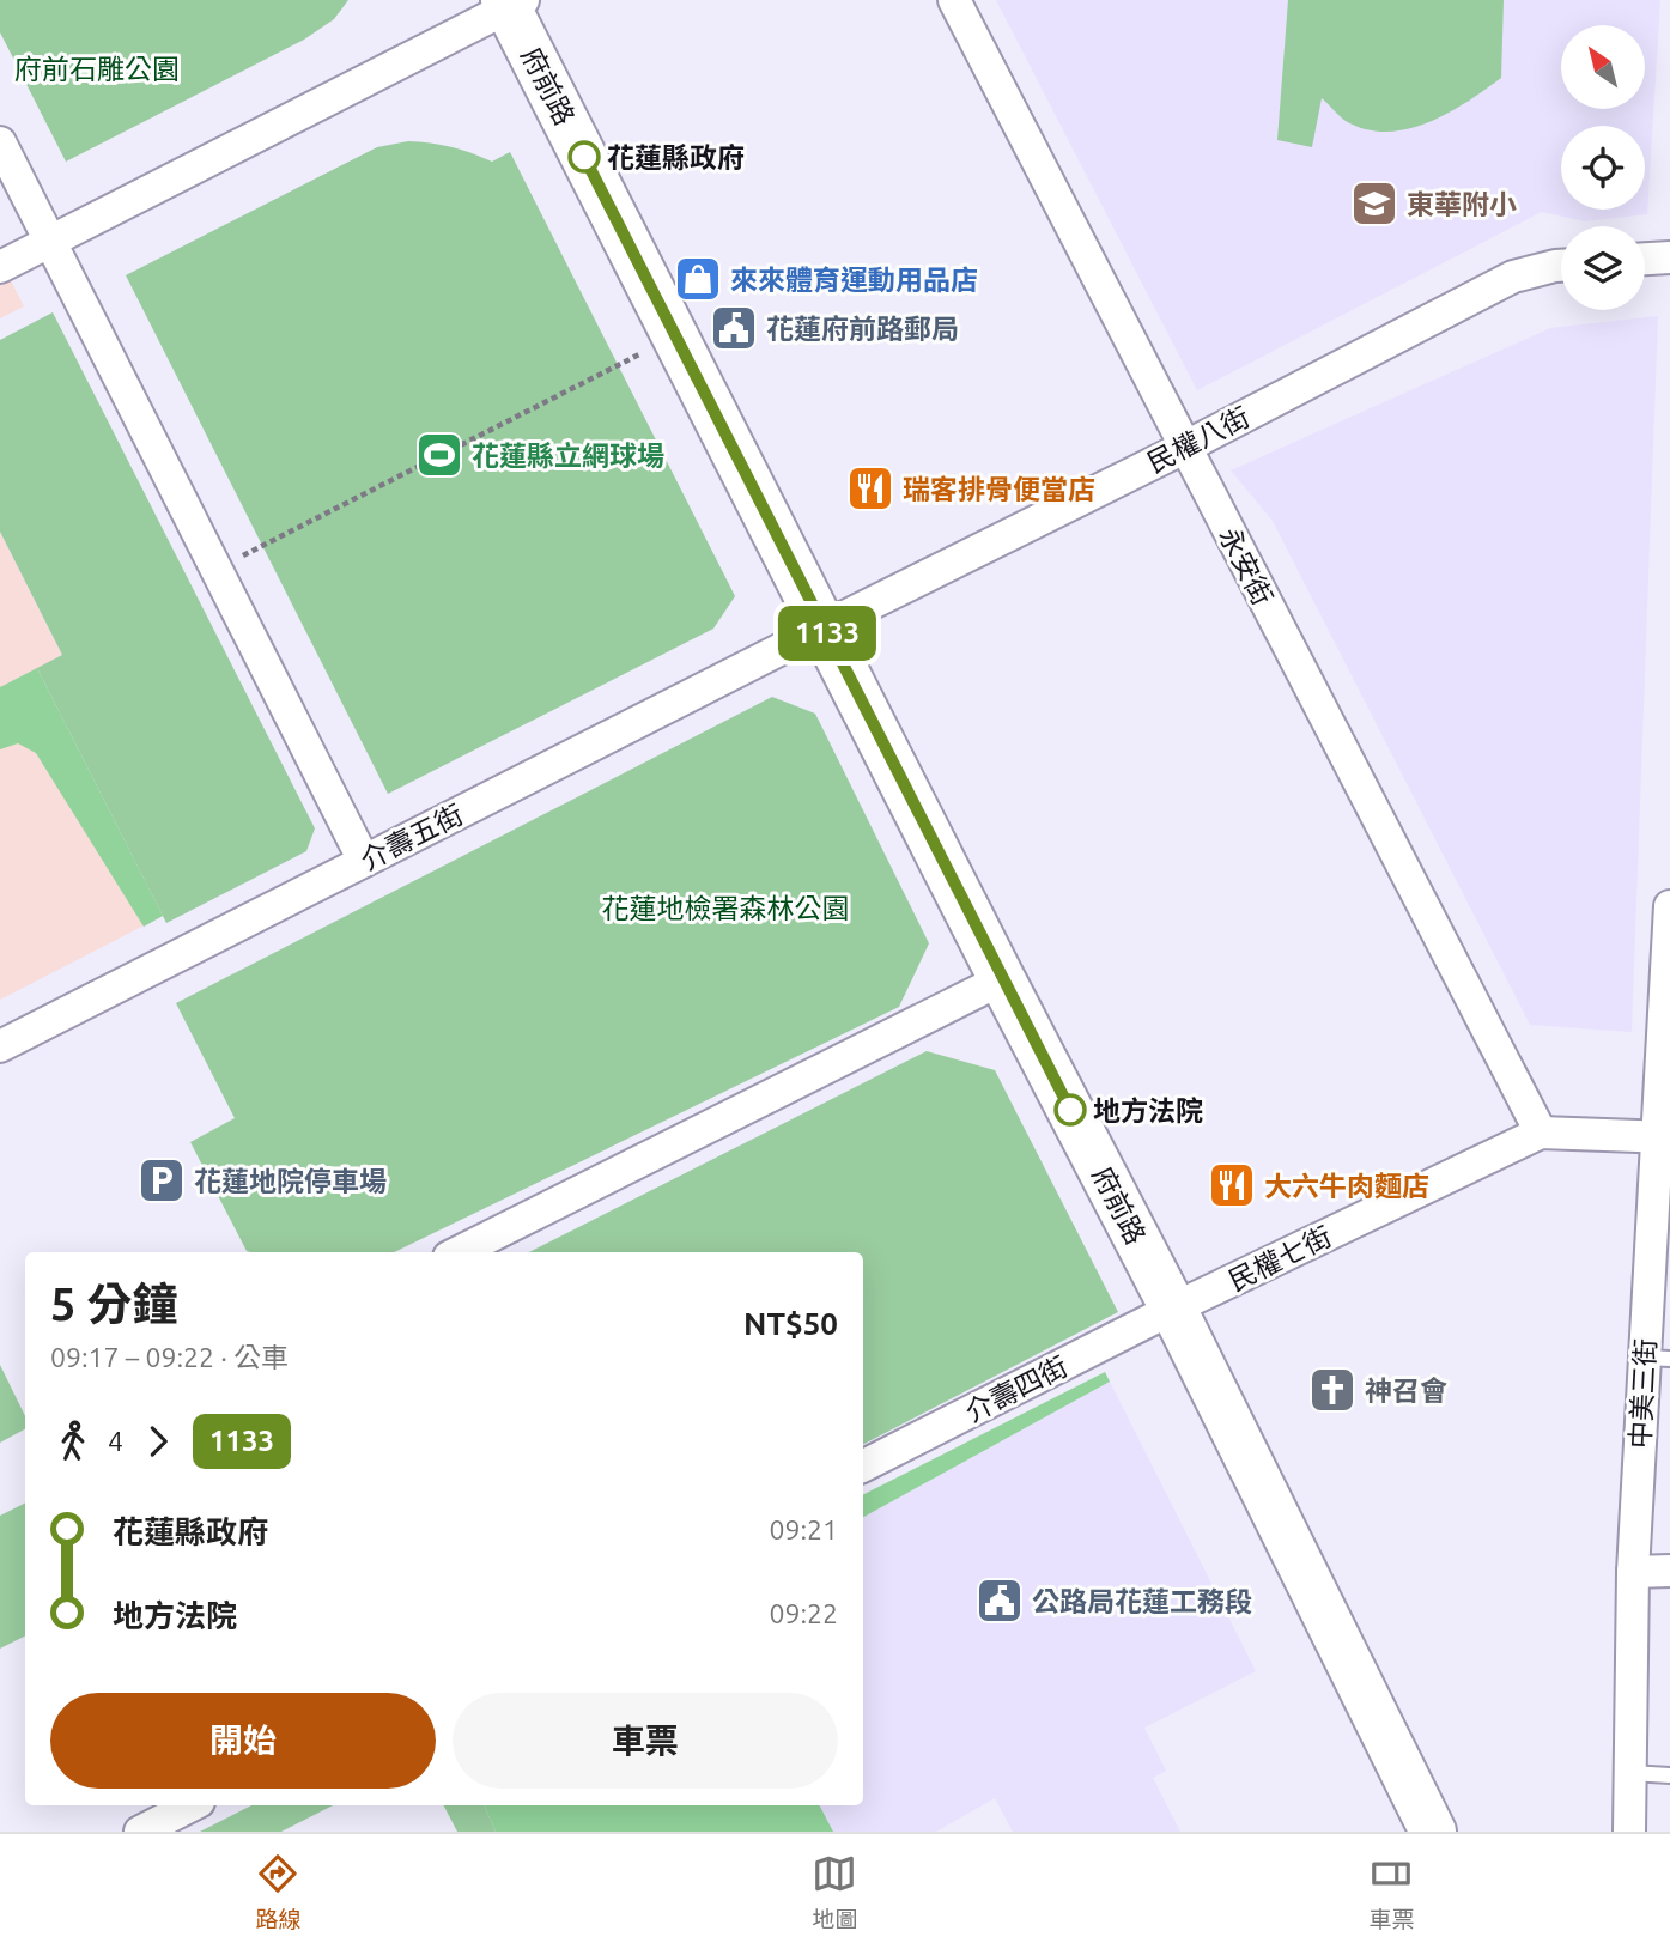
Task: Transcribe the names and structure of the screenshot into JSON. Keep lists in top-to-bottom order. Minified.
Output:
{"streets":{"main road":["府前路"],"street":["民權八街","永安街","介壽五街","民權七街","介壽四街","中美三街"]},"crossings":[["府前路","民權八街"],["府前路","介壽五街"],["府前路","民權七街"],["府前路","介壽四街"],["民權八街","永安街"],["民權八街","介壽五街"],["永安街","民權七街"],["民權七街","介壽四街"],["民權七街","中美三街"]],"parks":["府前石雕公園","花蓮地檢署森林公園"],"places":{"other":["花蓮縣政府","地方法院"],"school or university":["東華附小"],"shop":["來來體育運動用品店"],"public building":["花蓮府前路郵局","公路局花蓮工務段"],"sports":["花蓮縣立網球場"],"restaurant":["瑞客排骨便當店","大六牛肉麵店"],"parking":["花蓮地院停車場"],"church":["神召會"]},"lines":["bus line 1133"],"north":"top left","page":{"on_map":"1133","heading":["5 分鐘","09:17 – 09:22 · 公車","NT$50"],"legs":["4","1133"],"list":[{"name":"花蓮縣政府","value":"09:21"},{"name":"地方法院","value":"09:22"}],"buttons":["開始","車票"],"tabs":["路線","地圖","車票"]}}
